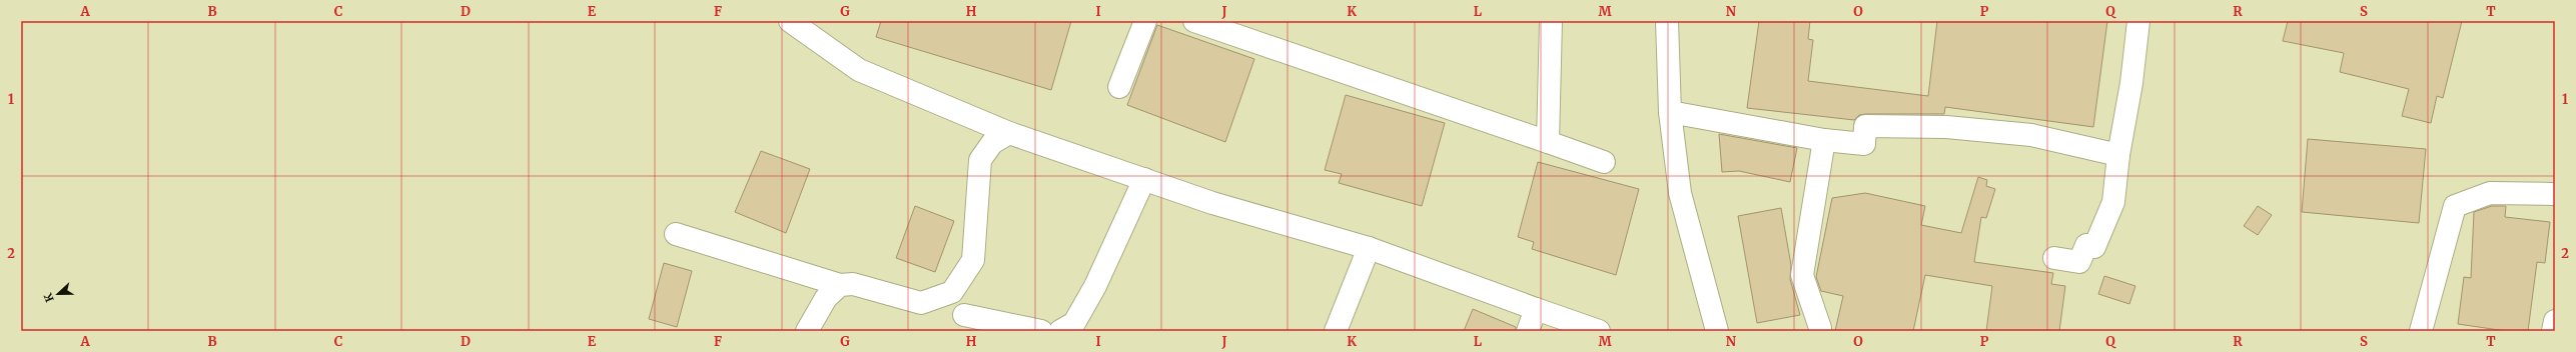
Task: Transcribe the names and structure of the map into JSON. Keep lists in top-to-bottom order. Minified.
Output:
{"north":"left","grid":{"columns":["A","B","C","D","E","F","G","H","I","J","K","L","M","N","O","P","Q","R","S","T"],"rows":["1","2"]}}
